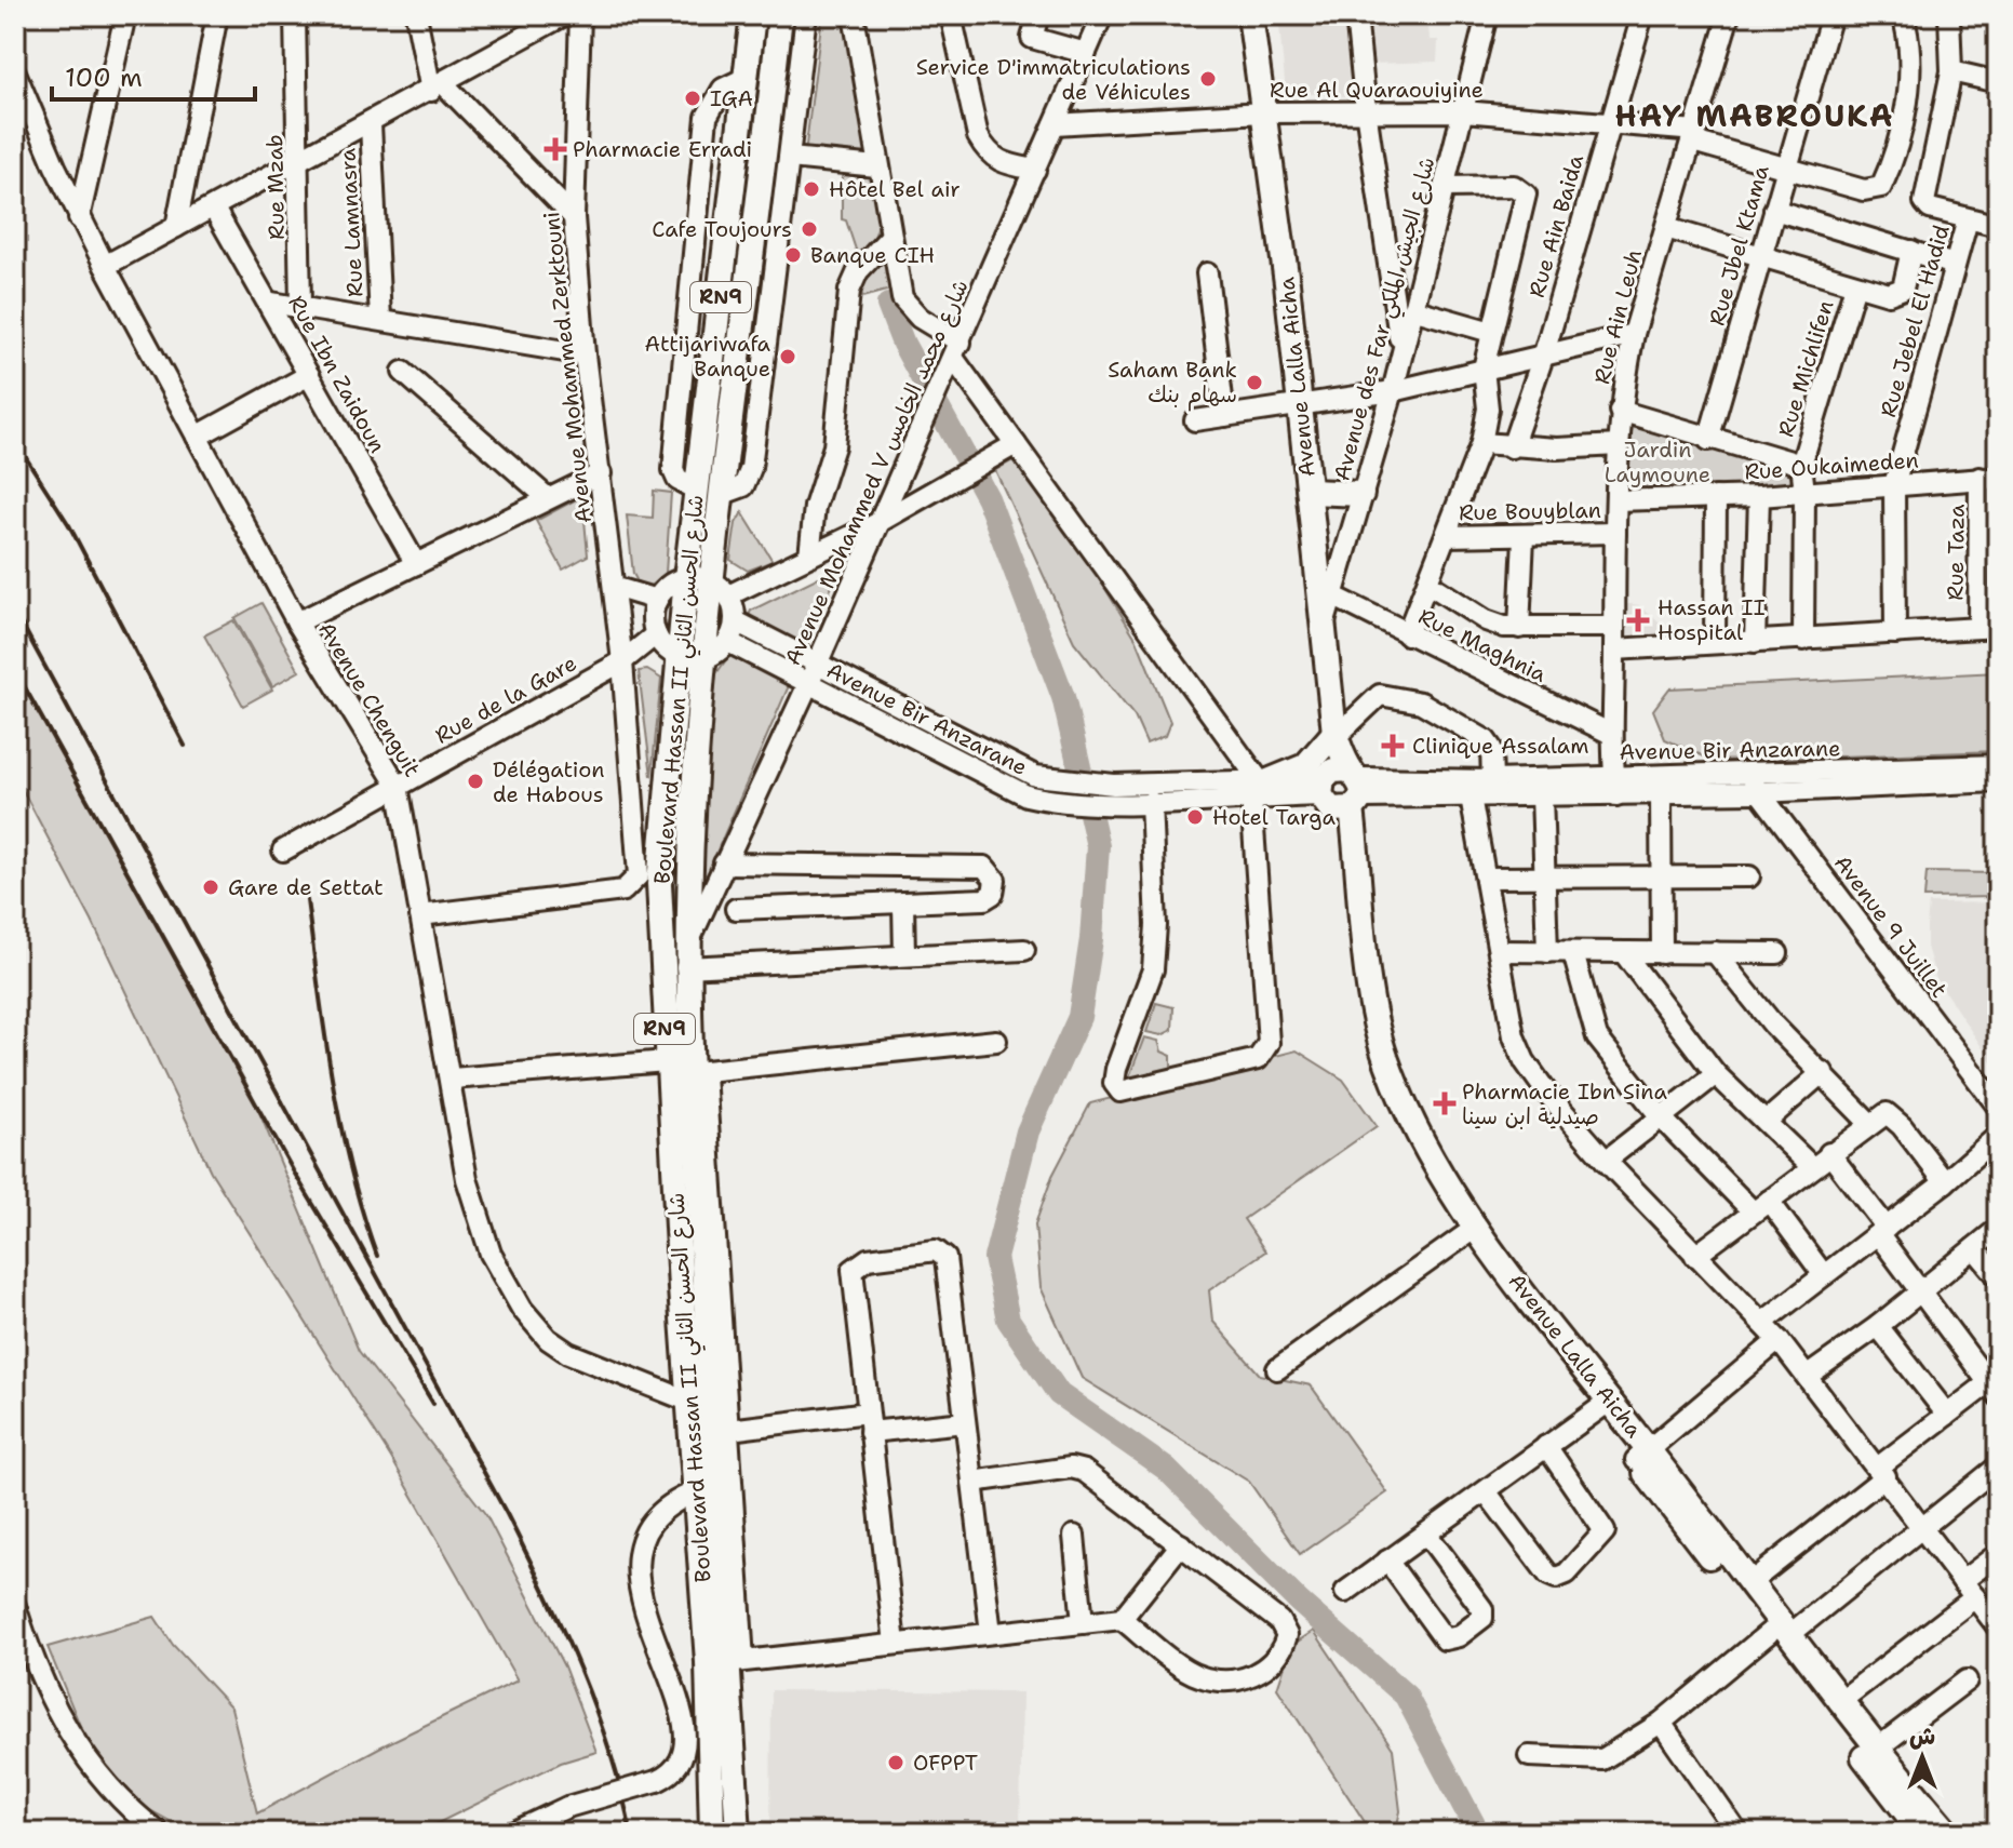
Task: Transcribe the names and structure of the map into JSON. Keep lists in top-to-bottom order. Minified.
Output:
{"streets":{"main road":["RN9","Avenue Lalla Aicha","Boulevard Hassan II شارع الحسن الثاني"],"street":["Rue Al Quaraouiyine","Rue Mzab","Rue Lamnasra","Rue Ain Baida","Rue Jbel Ktama","Rue Ain Leuh","Avenue des Far شارع الجيش الملكي","Rue Jebel El Hadid","Avenue Mohammed Zerktouni","Rue Michlifen","Rue Ibn Zaidoun","Rue Oukaimeden","Avenue Mohammed V شارع محمد الخامس","Rue Bouyblan","Rue Taza","Rue Maghnia","Avenue Chenguit","Rue de la Gare","Avenue Bir Anzarane","Avenue 9 Juillet"]},"crossings":[["Rue Al Quaraouiyine","Rue Ain Baida"],["Rue Al Quaraouiyine","Rue Jbel Ktama"],["Rue Al Quaraouiyine","Rue Ain Leuh"],["Rue Al Quaraouiyine","Avenue des Far شارع الجيش الملكي"],["Rue Al Quaraouiyine","Avenue Lalla Aicha"],["Rue Al Quaraouiyine","Avenue Mohammed V شارع محمد الخامس"],["RN9","Boulevard Hassan II شارع الحسن الثاني"],["RN9","Avenue Bir Anzarane"],["Rue Ain Leuh","Rue Oukaimeden"],["Rue Ain Leuh","Rue Bouyblan"],["Rue Ain Leuh","Rue Maghnia"],["Rue Ain Leuh","Avenue Bir Anzarane"],["Avenue des Far شارع الجيش الملكي","Avenue Lalla Aicha"],["Avenue des Far شارع الجيش الملكي","Rue Maghnia"],["Rue Jebel El Hadid","Rue Oukaimeden"],["Avenue Mohammed Zerktouni","Avenue Chenguit"],["Avenue Mohammed Zerktouni","Rue de la Gare"],["Avenue Lalla Aicha","Avenue Bir Anzarane"],["Rue Oukaimeden","Rue Taza"],["Avenue Mohammed V شارع محمد الخامس","Boulevard Hassan II شارع الحسن الثاني"],["Avenue Mohammed V شارع محمد الخامس","Avenue Bir Anzarane"],["Boulevard Hassan II شارع الحسن الثاني","Avenue Chenguit"],["Avenue Chenguit","Rue de la Gare"],["Avenue Bir Anzarane","Avenue 9 Juillet"]],"districts":["HAY MABROUKA"],"parks":["Jardin Laymoune"],"places":{"other":["Service D'immatriculations de Véhicules","IGA","Hôtel Bel air","Cafe Toujours","Banque CIH","Attijariwafa Banque","Saham Bank سهام بنك","Délégation de Habous","Hotel Targa","Gare de Settat","OFPPT"],"health":["Pharmacie Erradi","Hassan II Hospital","Clinique Assalam","Pharmacie Ibn Sina صيدلية ابن سينا"]},"scale_bar":"100 m","north":"top"}
